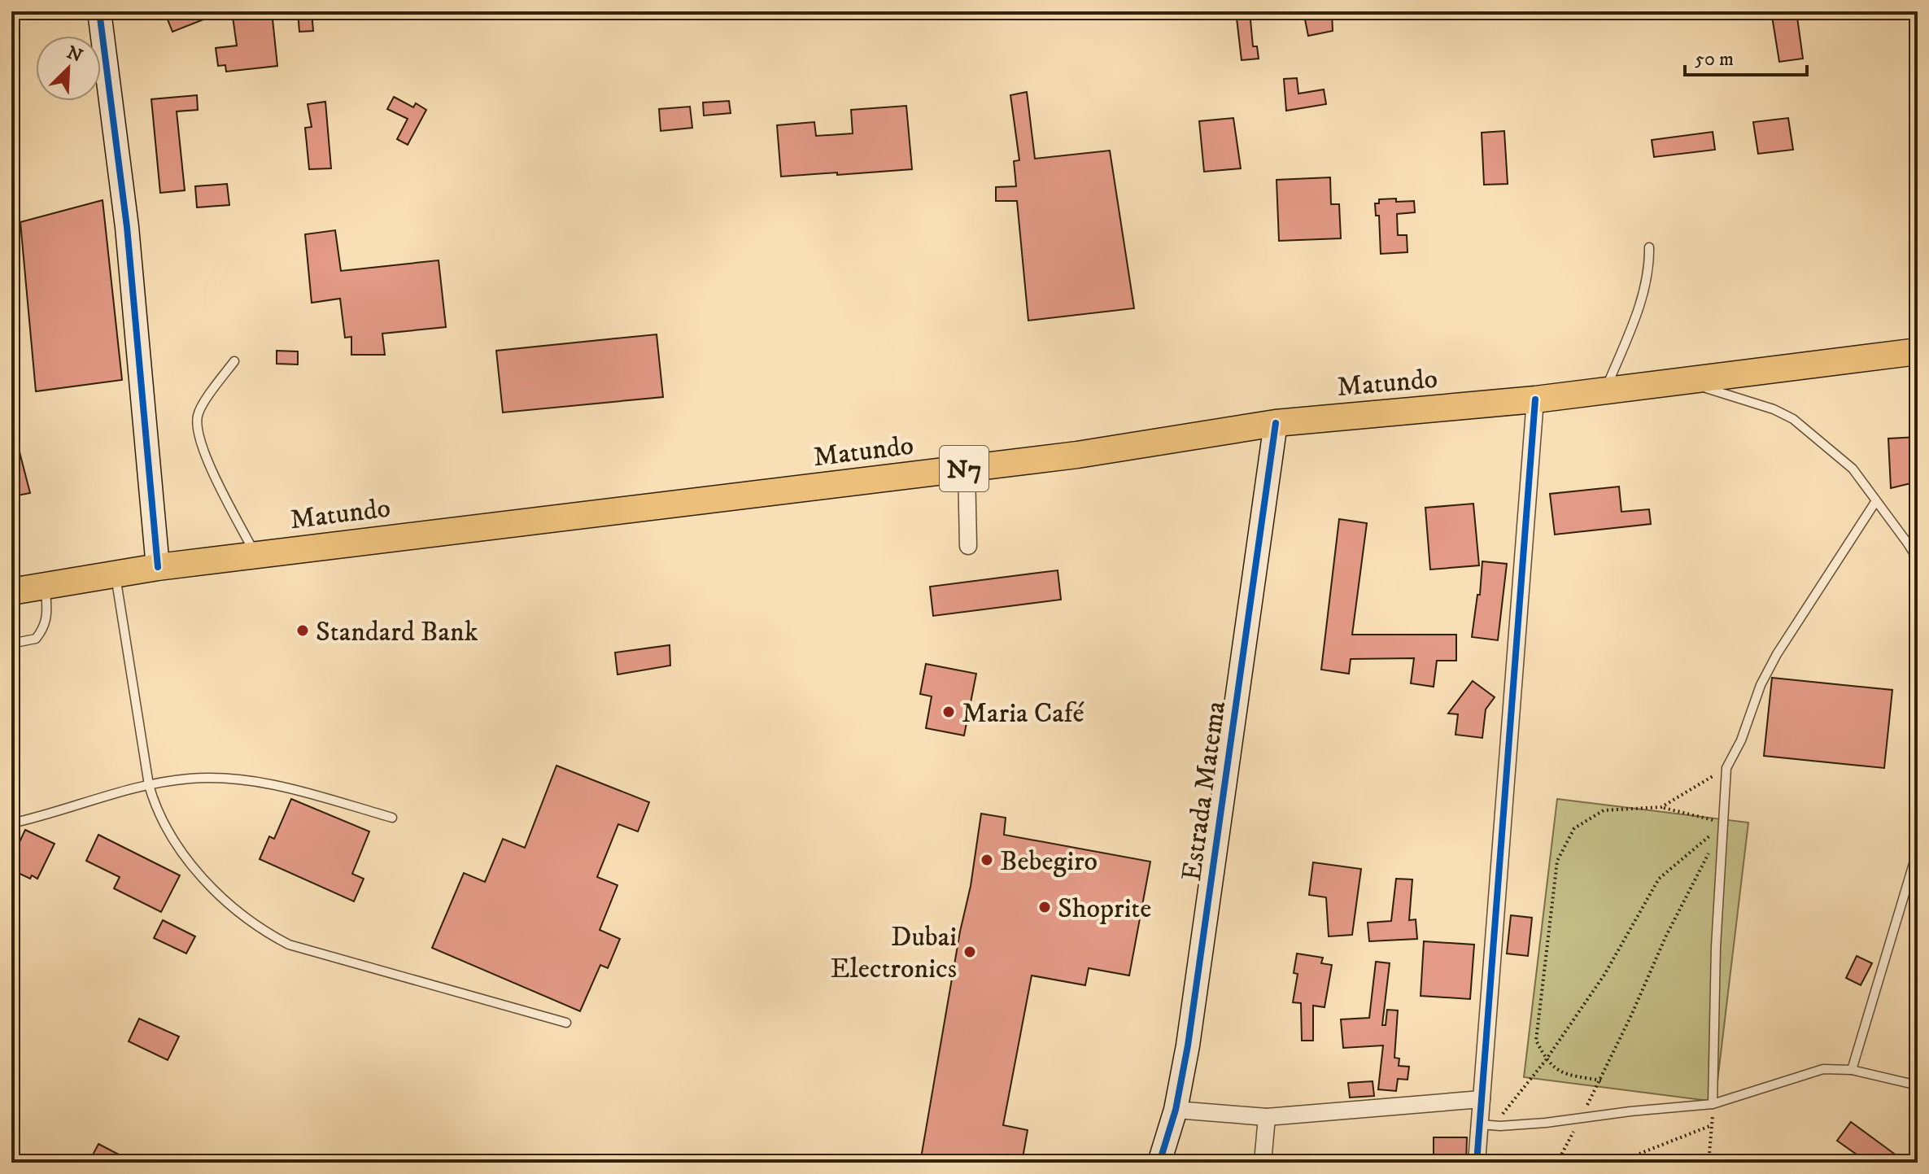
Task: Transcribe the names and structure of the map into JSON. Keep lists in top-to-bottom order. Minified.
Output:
{"streets":{"main road":["Matundo","N7"],"street":["Estrada Matema"]},"crossings":[["Matundo","Estrada Matema"]],"places":["Standard Bank","Maria Café","Bebegiro","Shoprite","Dubai Electronics"],"scale_bar":"50 m","north":"top right"}
